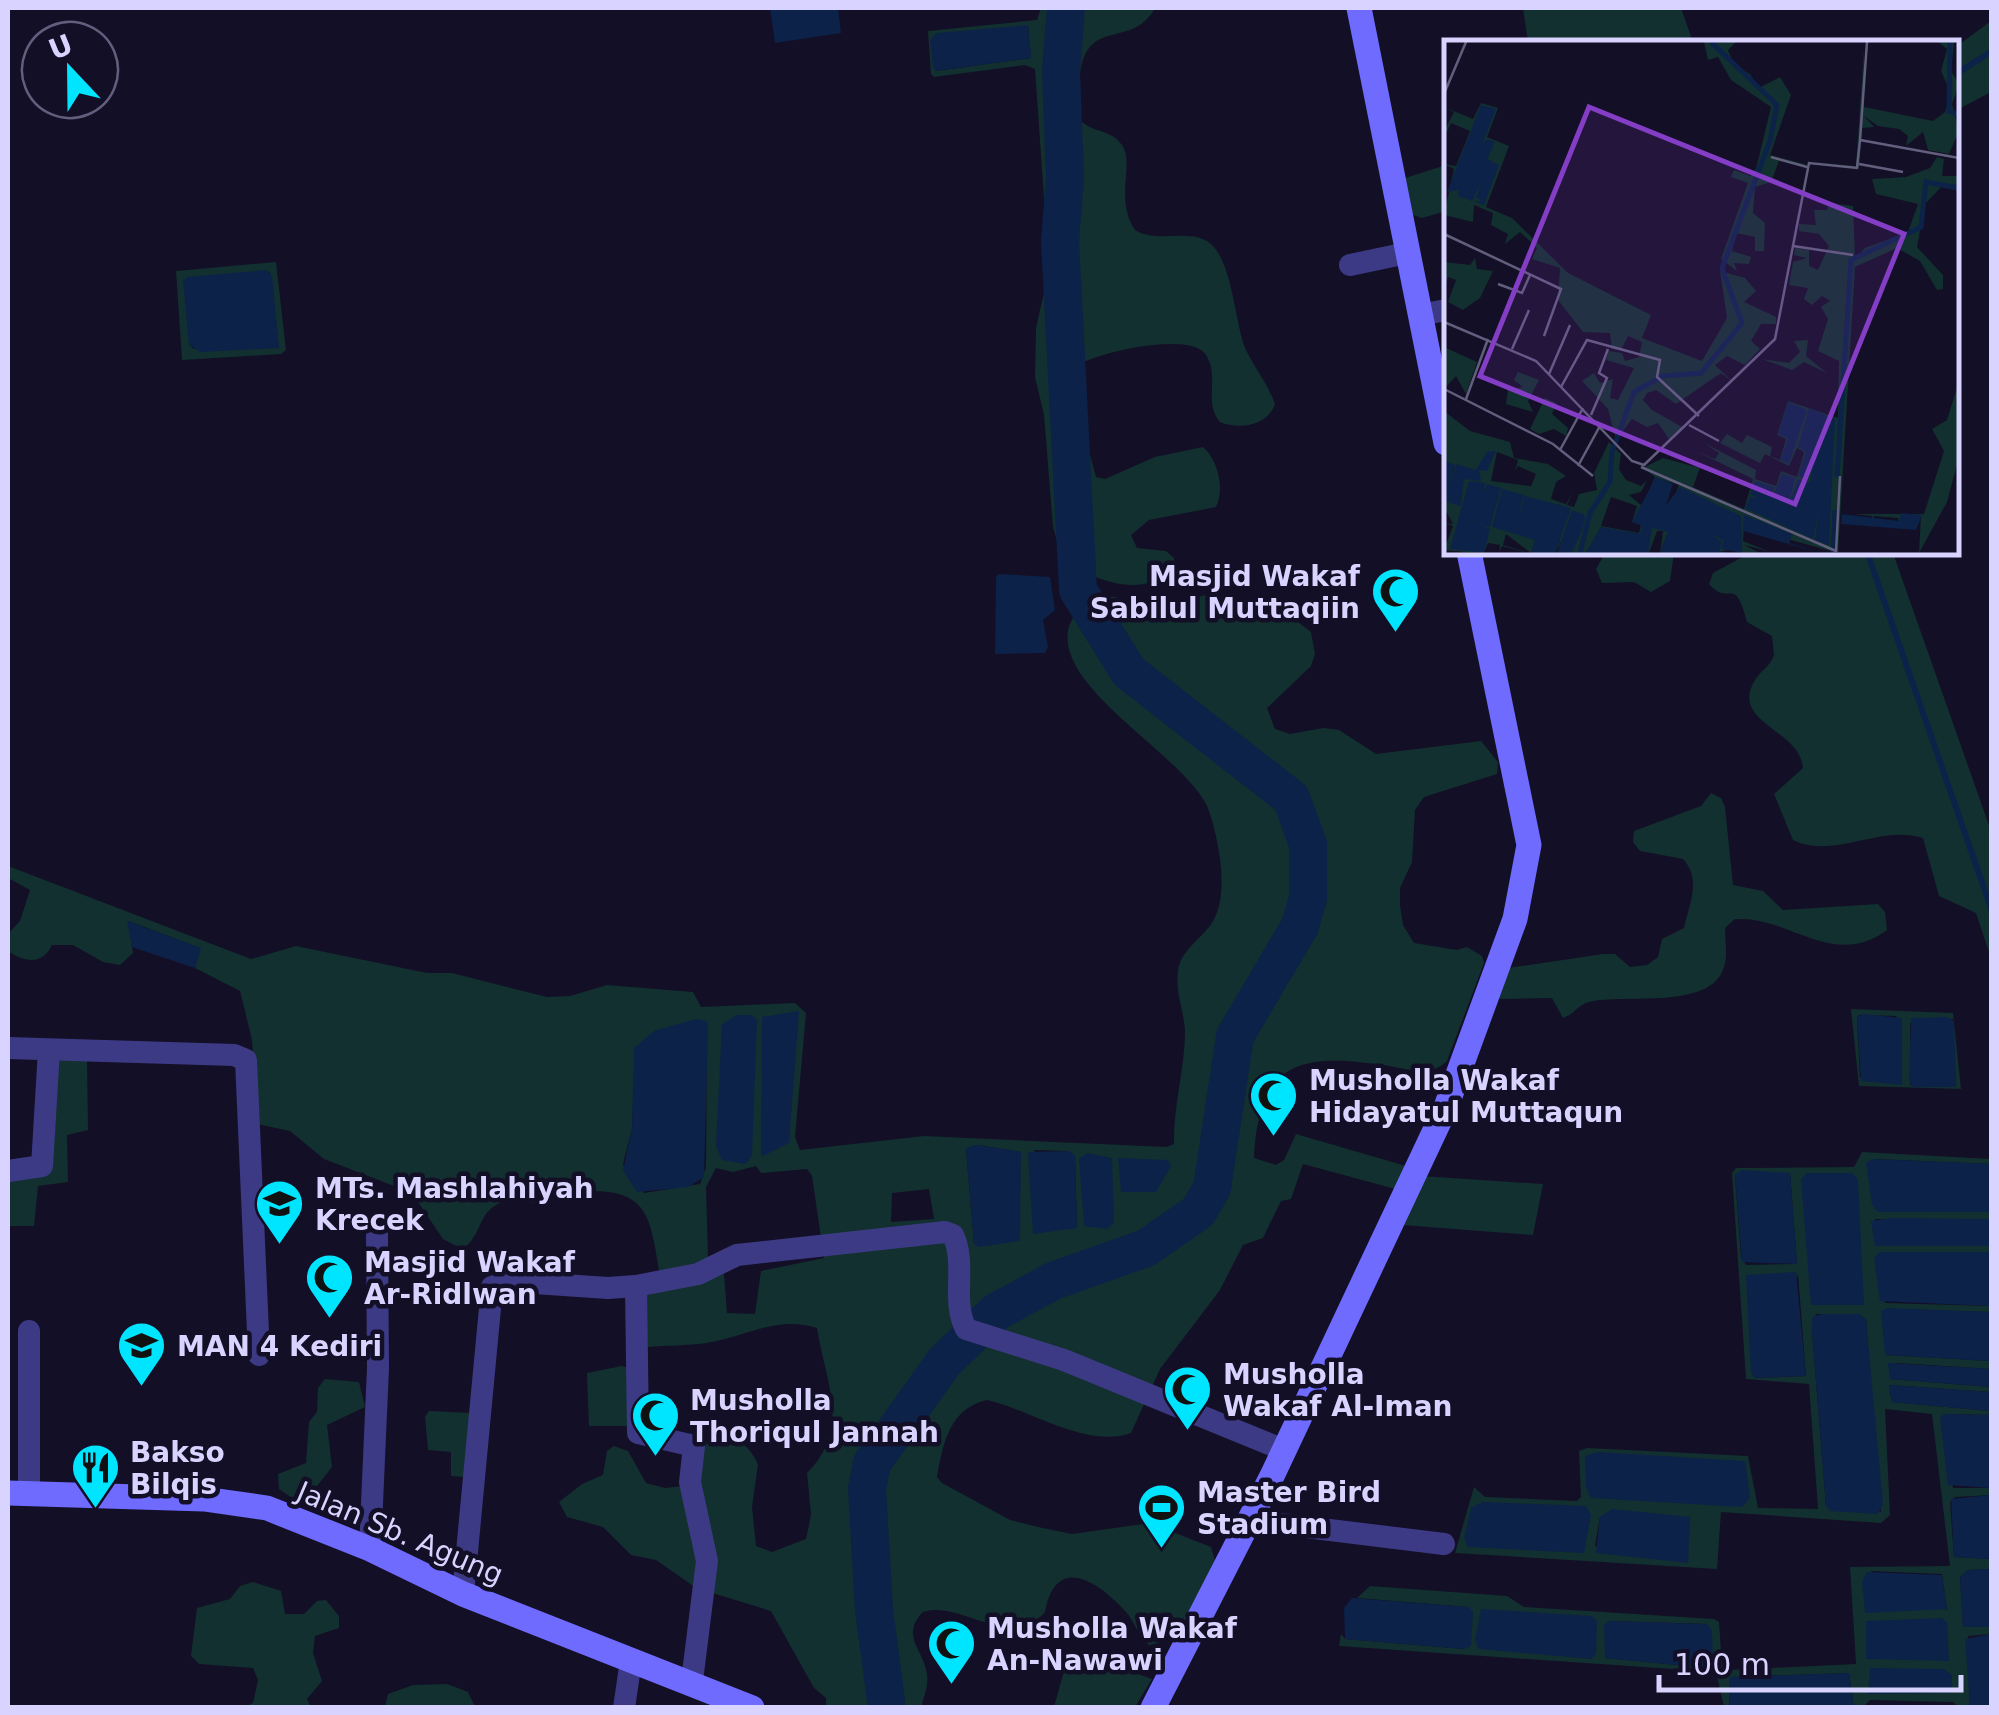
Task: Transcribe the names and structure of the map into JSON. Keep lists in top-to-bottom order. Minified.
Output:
{"streets":{"street":["Jalan Sb. Agung"]},"places":{"mosque":["Masjid Wakaf Sabilul Muttaqiin","Musholla Wakaf Hidayatul Muttaqun","Masjid Wakaf Ar-Ridlwan","Musholla Wakaf Al-Iman","Musholla Thoriqul Jannah","Musholla Wakaf An-Nawawi"],"school or university":["MTs. Mashlahiyah Krecek","MAN 4 Kediri"],"restaurant":["Bakso Bilqis"],"sports":["Master Bird Stadium"]},"scale_bar":"100 m","north":"top"}
